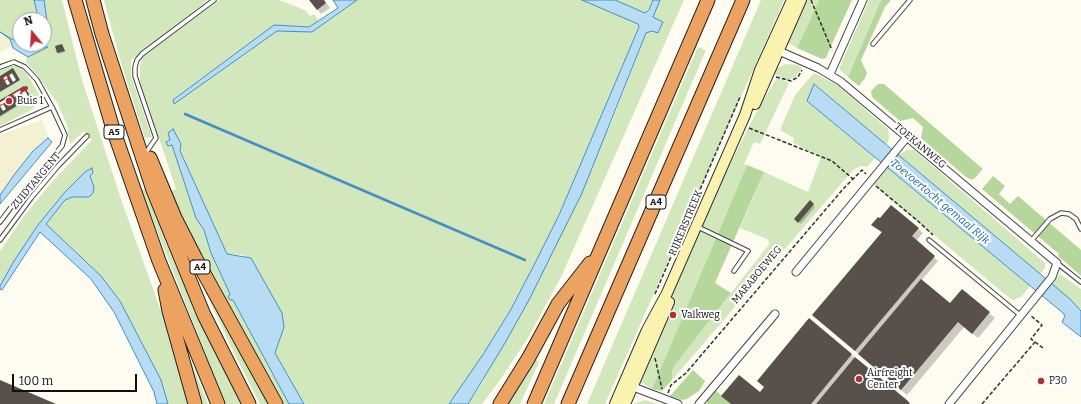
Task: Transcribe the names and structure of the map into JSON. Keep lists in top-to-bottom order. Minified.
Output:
{"streets":{"highway":["A5","A4"],"street":["TOEKANWEG","RIJKERSTREEK"],"lane":["ZUIDTANGENT"],"path":["MARABOEWEG"]},"crossings":[["A5","A4"],["TOEKANWEG","RIJKERSTREEK"]],"water":["Toevoertocht gemaal Rijk"],"places":["Buis 1","Valkweg","Airfreight Center","P30"],"scale_bar":"100 m","north":"top"}
